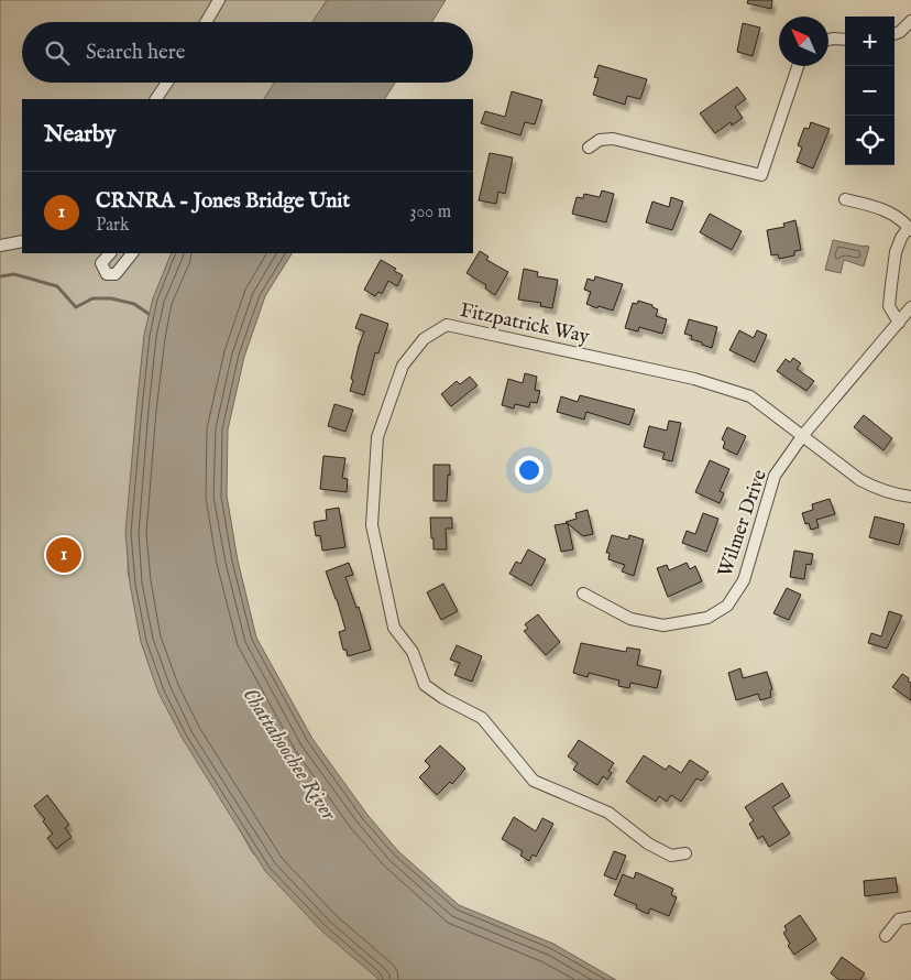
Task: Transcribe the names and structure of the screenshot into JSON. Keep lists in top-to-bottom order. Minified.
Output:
{"streets":{"street":["Fitzpatrick Way","Wilmer Drive"]},"crossings":[["Fitzpatrick Way","Wilmer Drive"]],"water":["Chattahoochee River"],"north":"top left","page":{"map_buttons":["+","−"],"search":"Search here","heading":"Nearby","list":[{"mark":"1","name":"CRNRA - Jones Bridge Unit","note":"Park","value":"300 m"}],"pins":"1"}}
